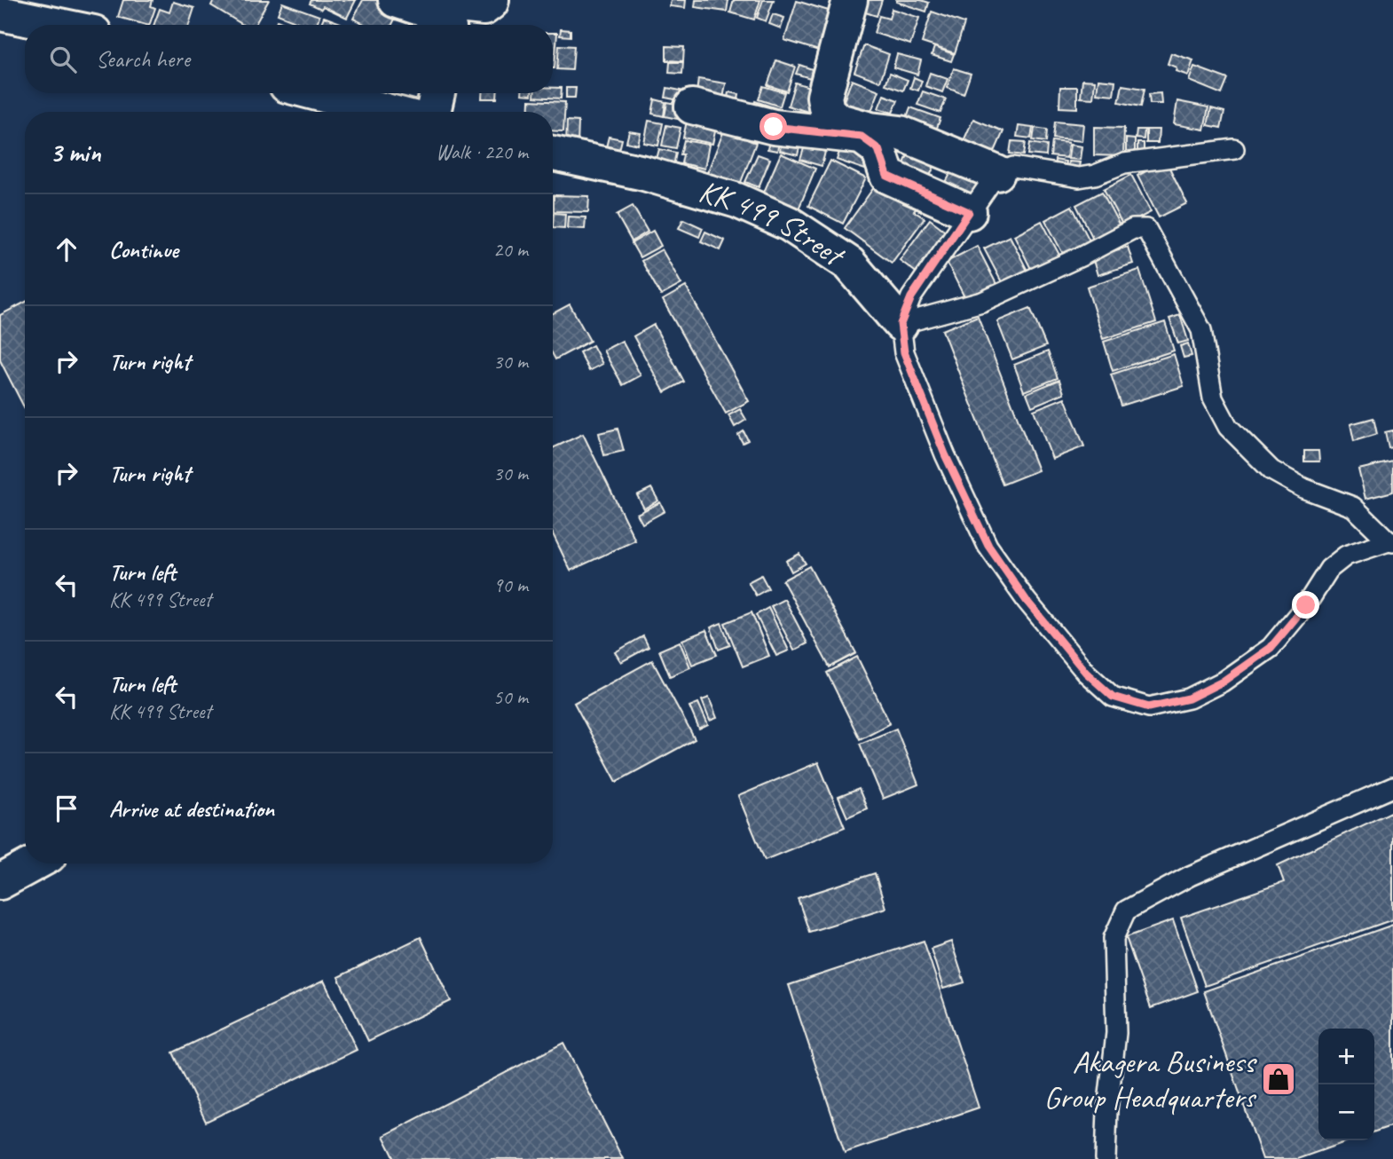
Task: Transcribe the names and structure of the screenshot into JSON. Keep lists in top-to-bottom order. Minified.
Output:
{"streets":{"street":["KK 499 Street"]},"places":{"shop":["Akagera Business Group Headquarters"]},"page":{"search":"Search here","heading":["3 min","Walk · 220 m"],"list":[["Continue","20 m"],["Turn right","30 m"],["Turn right","30 m"],["Turn left","KK 499 Street","90 m"],["Turn left","KK 499 Street","50 m"],"Arrive at destination"],"map_buttons":["+","−"]}}
